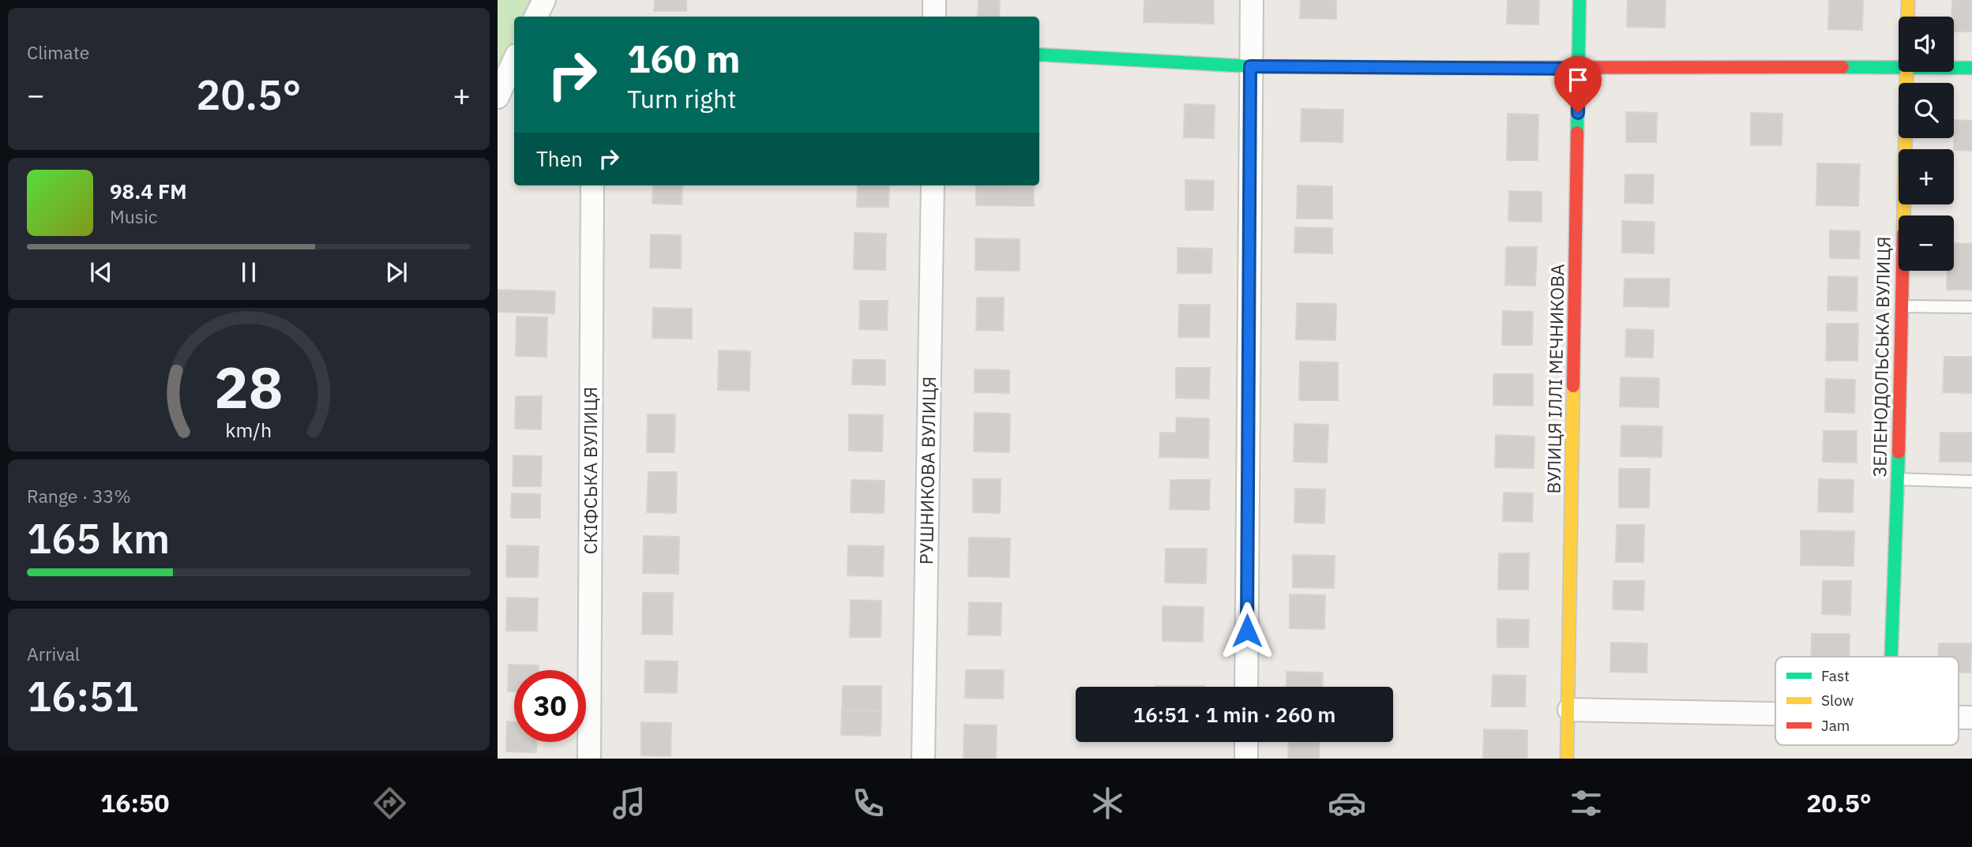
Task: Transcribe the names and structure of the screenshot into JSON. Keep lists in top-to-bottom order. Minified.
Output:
{"streets":{"street":["ЗЕЛЕНОДОЛЬСЬКА ВУЛИЦЯ","ВУЛИЦЯ ІЛЛІ МЕЧНИКОВА","СКІФСЬКА ВУЛИЦЯ","РУШНИКОВА ВУЛИЦЯ"]},"legend":["Fast","Slow","Jam"],"page":{"tile":["Climate",["Range · 33%","165 km"],["Arrival","16:51"]],"map_buttons":["+","−"],"turn":["160 m","Turn right"],"heat":["−","20.5°","+"],"then":"Then","song":["98.4 FM","Music"],"limit":"30","trip":"16:51 · 1 min · 260 m","tabs":["16:50","20.5°"],"gauge":["28","km/h"]}}
